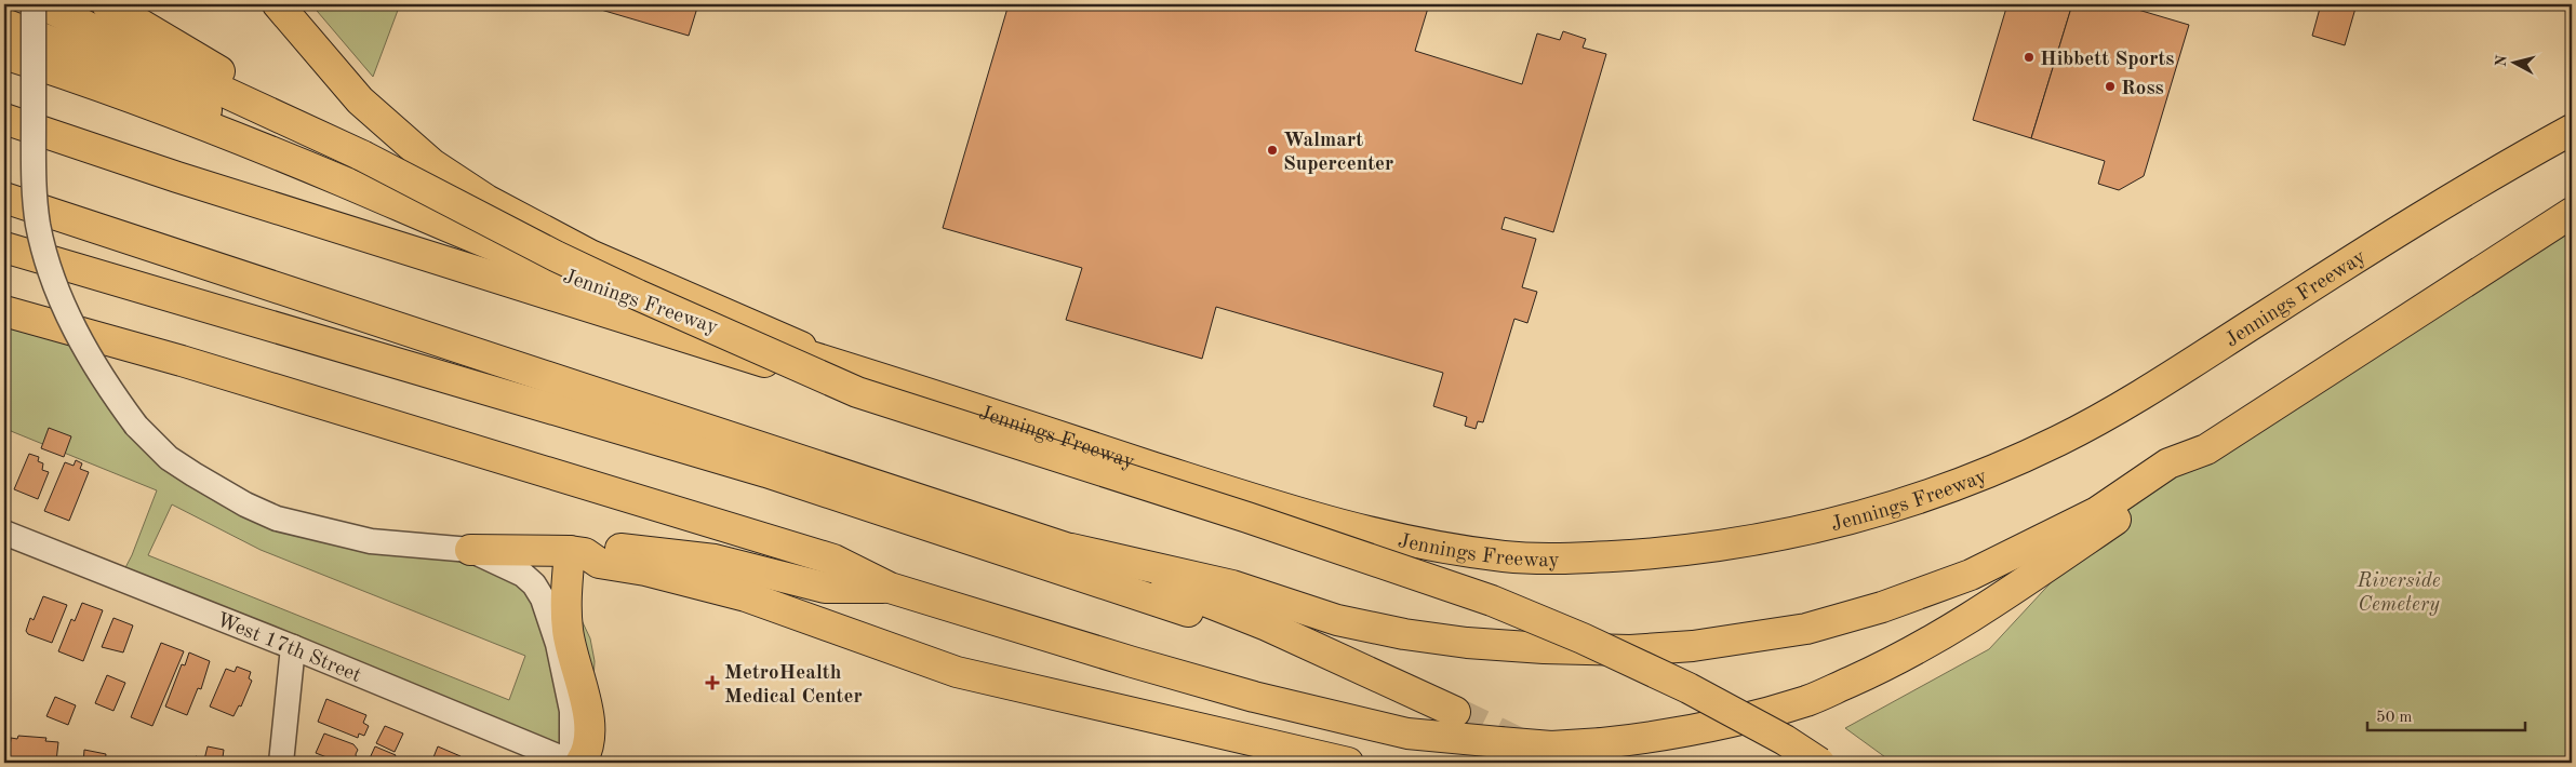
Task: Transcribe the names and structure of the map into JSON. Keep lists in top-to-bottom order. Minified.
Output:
{"streets":{"highway":["Jennings Freeway"],"street":["West 17th Street"]},"parks":["Riverside Cemetery"],"places":{"other":["Hibbett Sports","Ross","Walmart Supercenter"],"health":["MetroHealth Medical Center"]},"scale_bar":"50 m","north":"left"}
